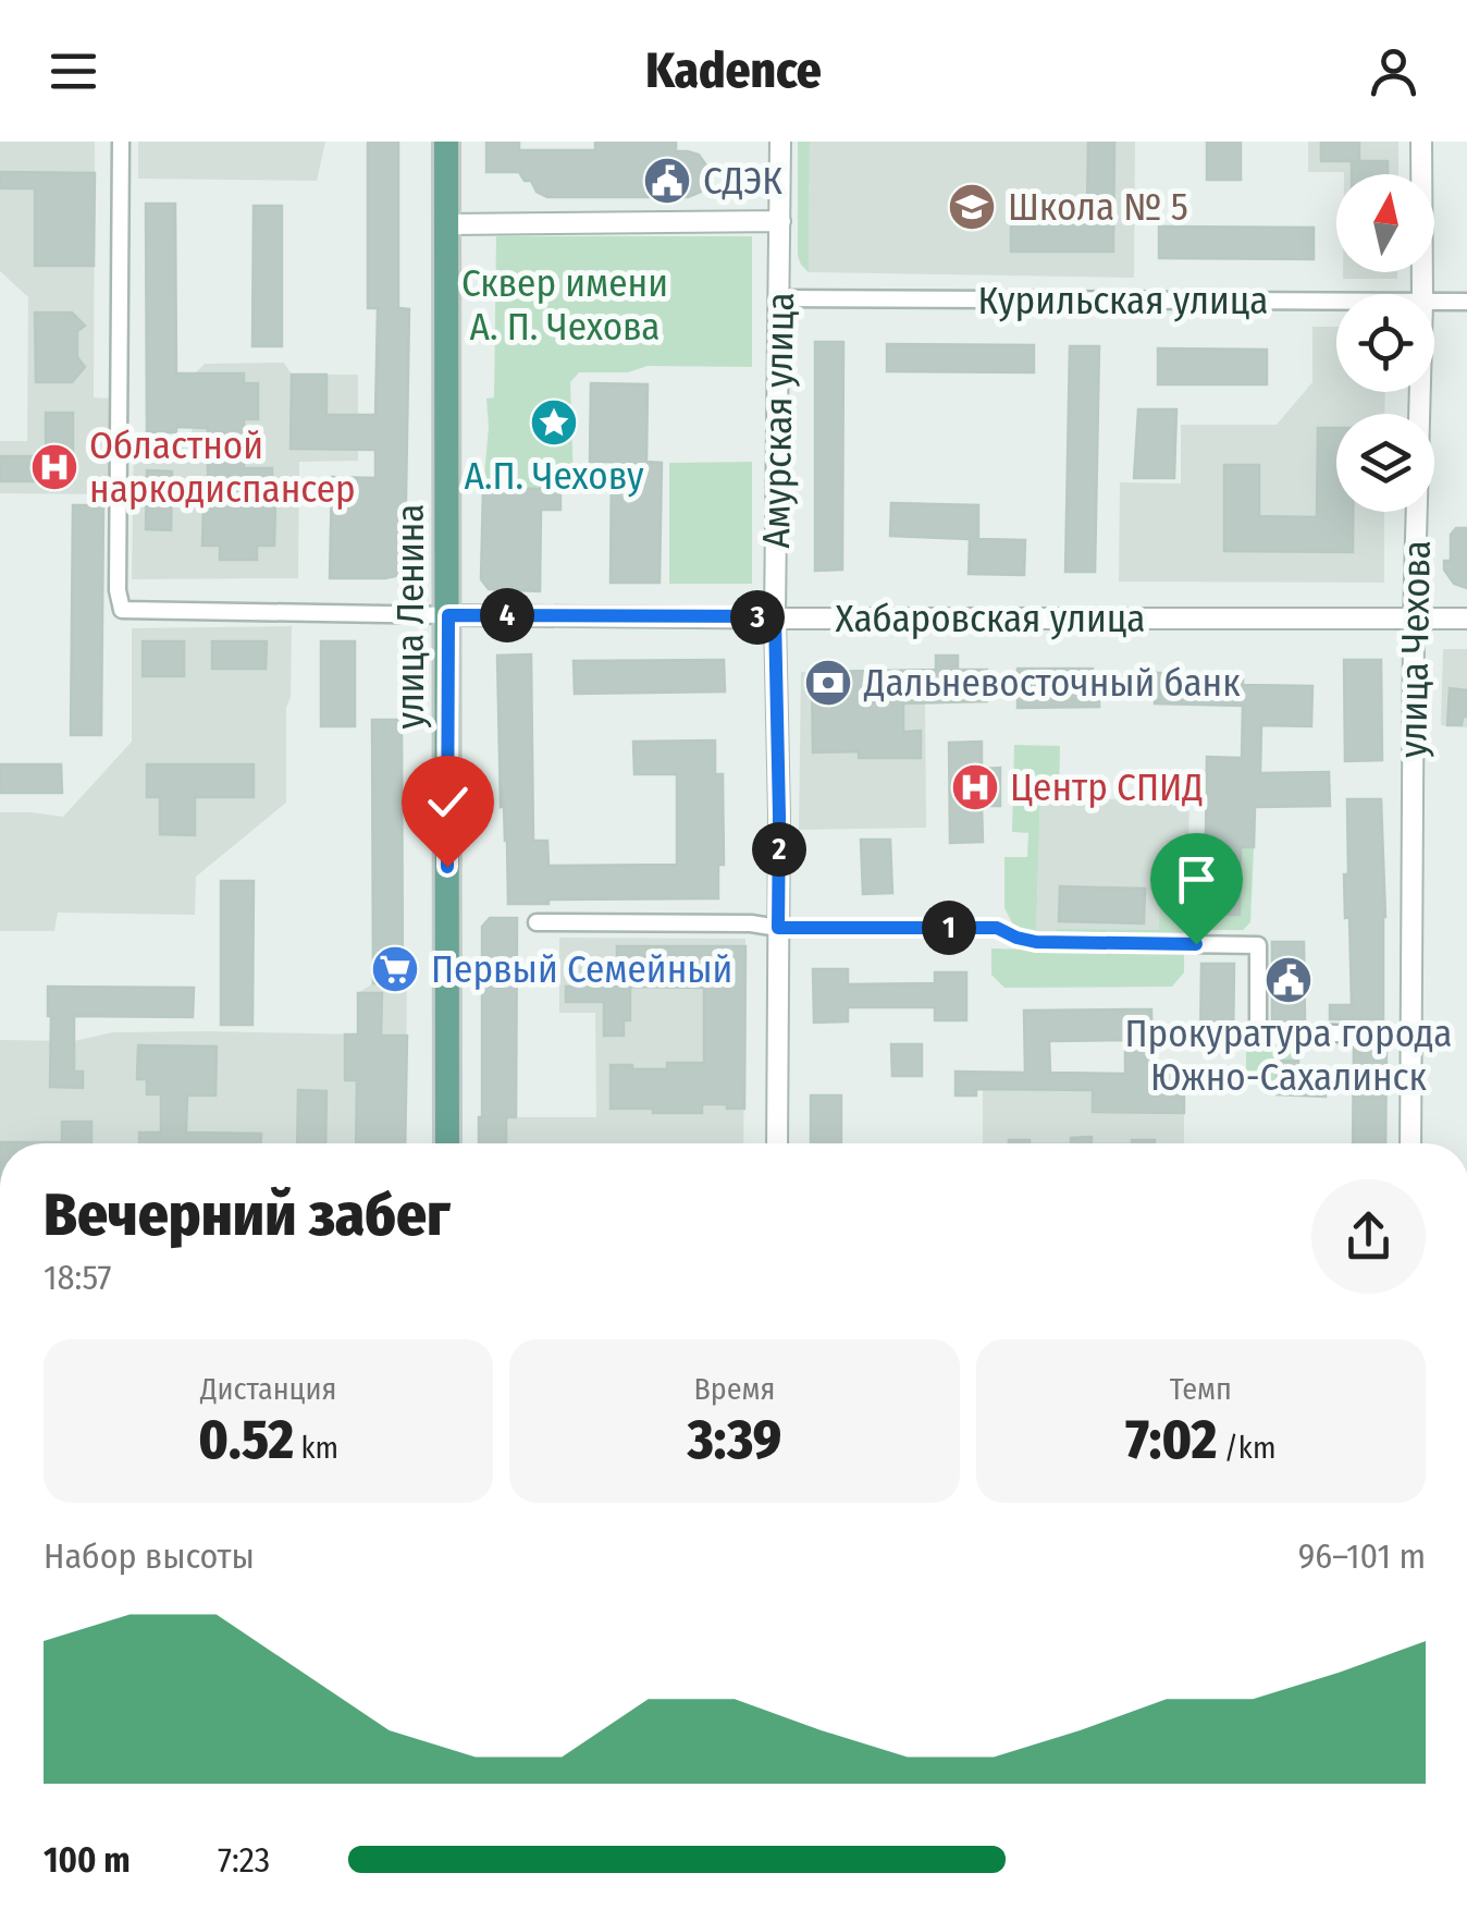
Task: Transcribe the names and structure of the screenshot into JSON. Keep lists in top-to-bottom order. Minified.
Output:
{"streets":{"main road":["улица Ленина"],"street":["Курильская улица","Амурская улица","Хабаровская улица","улица Чехова"]},"crossings":[["Курильская улица","Амурская улица"],["Амурская улица","Хабаровская улица"],["улица Ленина","Хабаровская улица"],["Хабаровская улица","улица Чехова"]],"parks":["Сквер имени А. П. Чехова"],"places":{"public building":["СДЭК","Прокуратура города Южно-Сахалинск"],"school or university":["Школа № 5"],"place":["А.П. Чехову"],"hospital":["Областной наркодиспансер","Центр СПИД"],"bank":["Дальневосточный банк"],"supermarket":["Первый Семейный"]},"north":"top","page":{"header":"Kadence","pins":["4","3","2","1"],"heading":["Вечерний забег","18:57"],"stats":[["Дистанция","0.52 km"],["Время","3:39"],["Темп","7:02 /km"]],"chart":["Набор высоты","96–101 m"],"list":[{"name":"100 m","note":"7:23"}]}}
